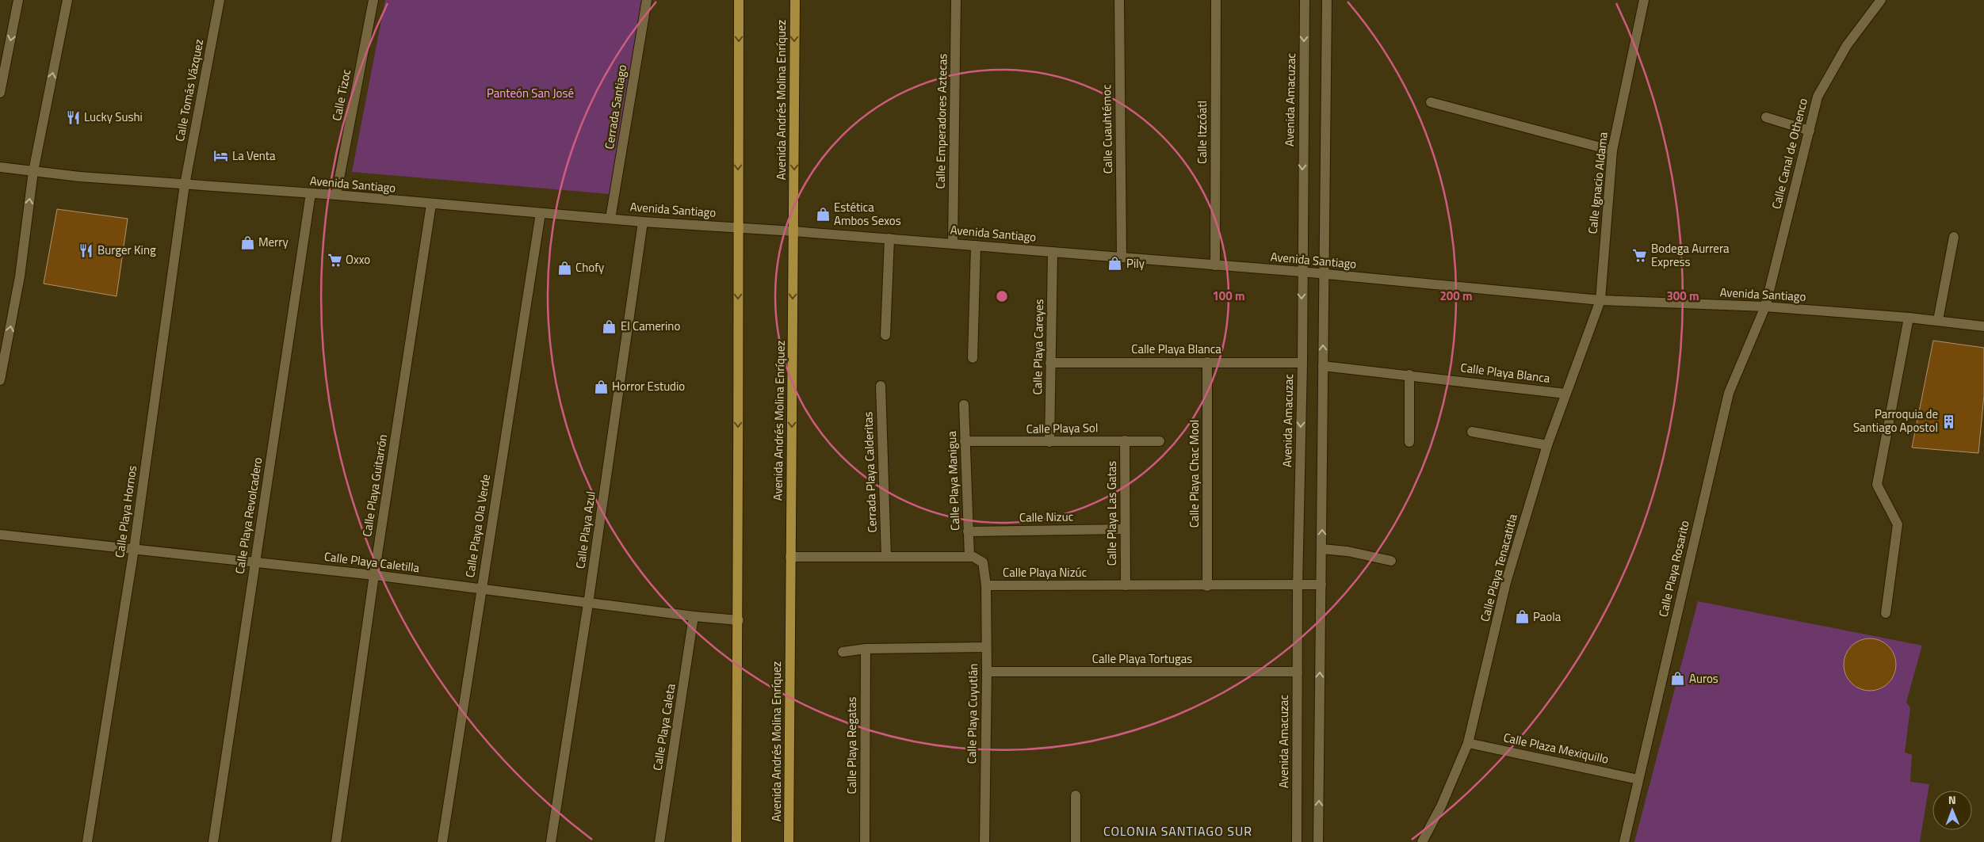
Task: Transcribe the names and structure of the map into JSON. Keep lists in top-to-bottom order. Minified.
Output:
{"streets":{"main road":["Avenida Andrés Molina Enríquez"],"street":["Calle Tomás Vázquez","Calle Tizoc","Avenida Amacuzac","Cerrada Santiago","Calle Emperadores Aztecas","Calle Cuauhtémoc","Calle Itzcóatl","Calle Canal de Othenco","Calle Ignacio Aldama","Avenida Santiago","Calle Playa Careyes","Calle Playa Blanca","Calle Playa Sol","Cerrada Playa Calderitas","Calle Playa Chac Mool","Calle Playa Manigua","Calle Playa Guitarrón","Calle Playa Hornos","Calle Playa Las Gatas","Calle Playa Revolcadero","Calle Nizuc","Calle Playa Ola Verde","Calle Playa Azul","Calle Playa Caletilla","Calle Playa Tenacatitla","Calle Playa Rosarito","Calle Playa Nizúc","Calle Playa Tortugas","Calle Playa Cuyutlán","Calle Playa Caleta","Calle Playa Regatas","Calle Plaza Mexiquillo"]},"crossings":[["Calle Tomás Vázquez","Avenida Santiago"],["Calle Tomás Vázquez","Calle Playa Hornos"],["Calle Tizoc","Avenida Santiago"],["Avenida Andrés Molina Enríquez","Avenida Santiago"],["Avenida Amacuzac","Avenida Santiago"],["Avenida Amacuzac","Calle Playa Blanca"],["Avenida Amacuzac","Calle Playa Nizúc"],["Avenida Amacuzac","Calle Playa Tortugas"],["Cerrada Santiago","Avenida Santiago"],["Calle Emperadores Aztecas","Avenida Santiago"],["Calle Cuauhtémoc","Avenida Santiago"],["Calle Itzcóatl","Avenida Santiago"],["Calle Canal de Othenco","Avenida Santiago"],["Calle Canal de Othenco","Calle Playa Rosarito"],["Calle Ignacio Aldama","Avenida Santiago"],["Calle Ignacio Aldama","Calle Playa Tenacatitla"],["Avenida Santiago","Calle Playa Careyes"],["Avenida Santiago","Calle Playa Guitarrón"],["Avenida Santiago","Calle Playa Hornos"],["Avenida Santiago","Calle Playa Revolcadero"],["Avenida Santiago","Calle Playa Ola Verde"],["Avenida Santiago","Calle Playa Azul"],["Avenida Santiago","Calle Playa Tenacatitla"],["Avenida Santiago","Calle Playa Rosarito"],["Calle Playa Careyes","Calle Playa Blanca"],["Calle Playa Careyes","Calle Playa Sol"],["Calle Playa Blanca","Calle Playa Chac Mool"],["Calle Playa Blanca","Calle Playa Tenacatitla"],["Calle Playa Sol","Calle Playa Manigua"],["Calle Playa Sol","Calle Playa Las Gatas"],["Calle Playa Chac Mool","Calle Playa Nizúc"],["Calle Playa Manigua","Calle Nizuc"],["Calle Playa Manigua","Calle Playa Nizúc"],["Calle Playa Guitarrón","Calle Playa Caletilla"],["Calle Playa Hornos","Calle Playa Caletilla"],["Calle Playa Las Gatas","Calle Nizuc"],["Calle Playa Las Gatas","Calle Playa Nizúc"],["Calle Playa Revolcadero","Calle Playa Caletilla"],["Calle Playa Ola Verde","Calle Playa Caletilla"],["Calle Playa Azul","Calle Playa Caletilla"],["Calle Playa Caletilla","Calle Playa Caleta"],["Calle Playa Tenacatitla","Calle Plaza Mexiquillo"],["Calle Playa Rosarito","Calle Plaza Mexiquillo"],["Calle Playa Nizúc","Calle Playa Cuyutlán"],["Calle Playa Tortugas","Calle Playa Cuyutlán"]],"districts":["COLONIA SANTIAGO SUR"],"parks":["Panteón San José"],"places":{"restaurant":["Lucky Sushi","Burger King"],"hotel":["La Venta"],"shop":["Estética Ambos Sexos","Merry","Pily","Chofy","El Camerino","Horror Estudio","Paola","Auros"],"supermarket":["Bodega Aurrera Express","Oxxo"],"building":["Parroquia de Santiago Apostol"]},"north":"top","rings":["100 m","200 m","300 m"]}
